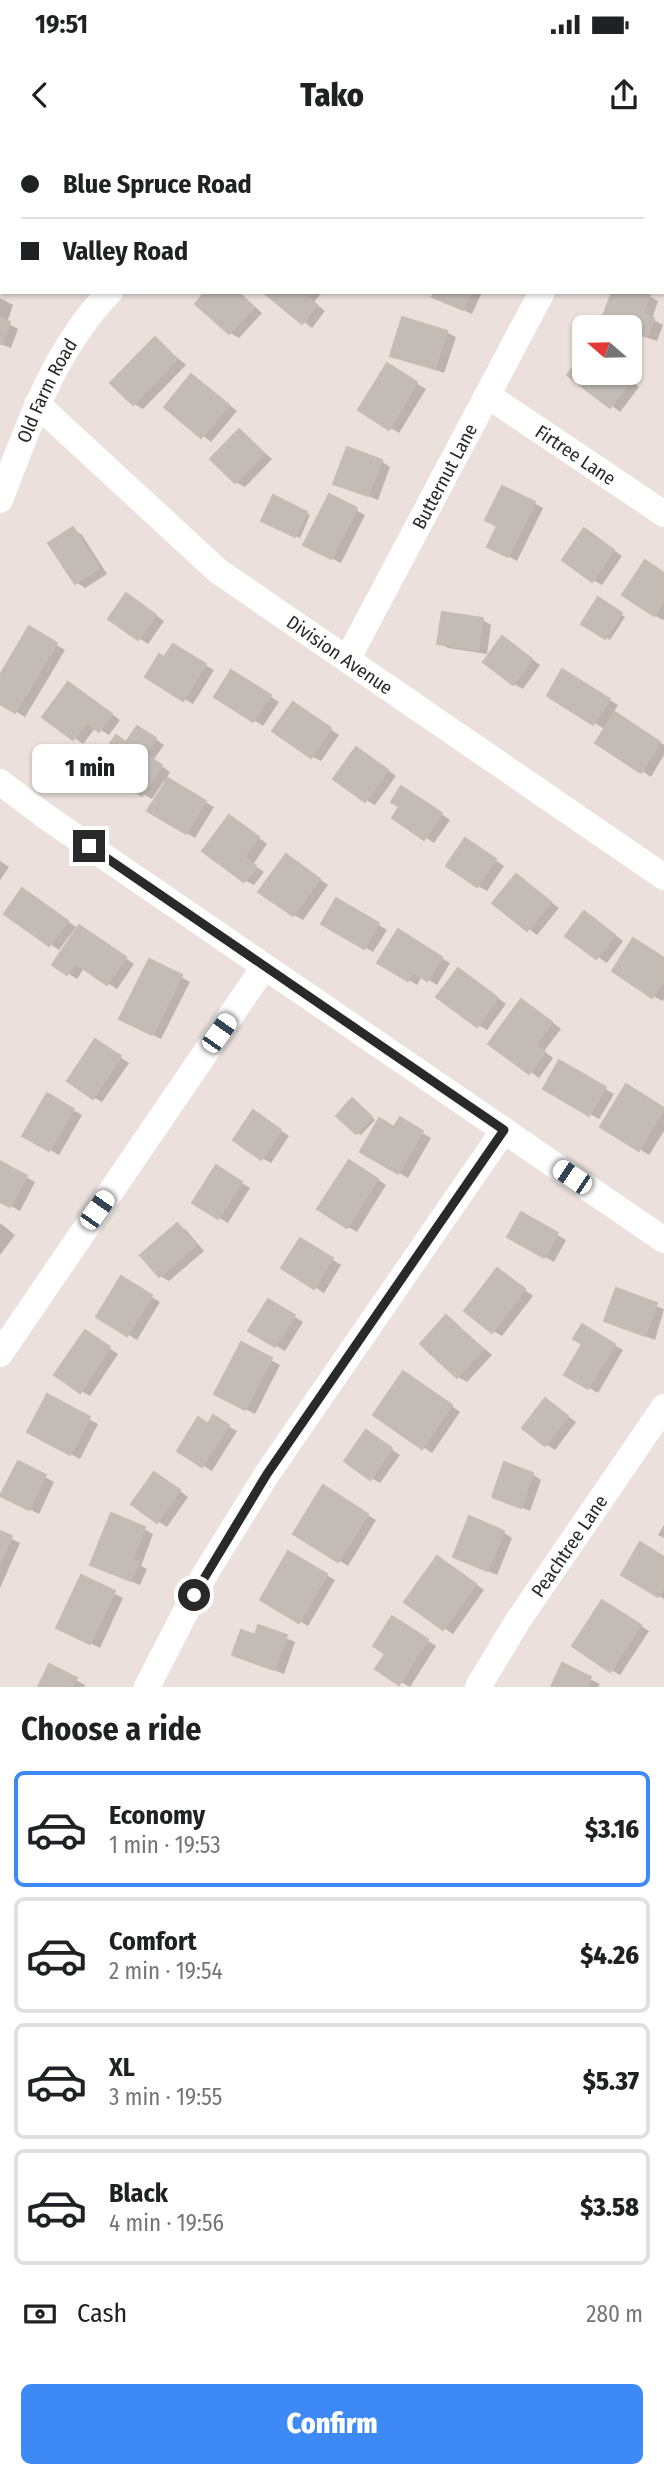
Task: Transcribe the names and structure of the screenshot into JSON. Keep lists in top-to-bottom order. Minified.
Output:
{"streets":{"street":["Old Farm Road","Firtree Lane","Butternut Lane","Division Avenue","Peachtree Lane"]},"crossings":[["Old Farm Road","Division Avenue"],["Firtree Lane","Butternut Lane"],["Butternut Lane","Division Avenue"]],"north":"left","page":{"status":"19:51","header":"Tako","banner":["Blue Spruce Road","Valley Road"],"bubble":"1 min","heading":"Choose a ride","list":[{"name":"Economy","note":"1 min · 19:53","value":"$3.16"},{"name":"Comfort","note":"2 min · 19:54","value":"$4.26"},{"name":"XL","note":"3 min · 19:55","value":"$5.37"},{"name":"Black","note":"4 min · 19:56","value":"$3.58"}],"pay":["Cash","280 m"],"buttons":"Confirm"}}
